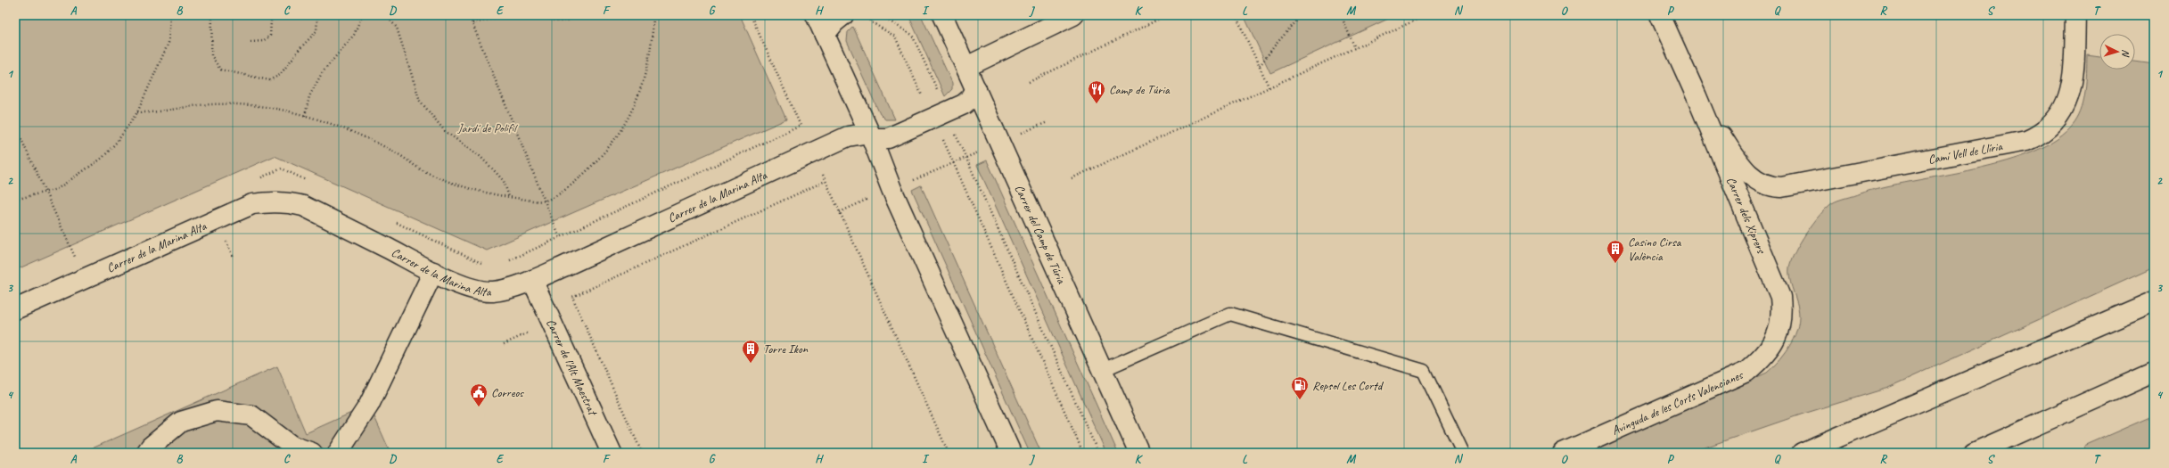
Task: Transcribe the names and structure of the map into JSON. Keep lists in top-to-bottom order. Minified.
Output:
{"streets":{"main road":["Camí Vell de Llíria","Carrer de la Marina Alta","Carrer dels Xiprers","Carrer del Camp de Túria","Carrer de l'Alt Maestrat","Avinguda de les Corts Valencianes"]},"crossings":[["Camí Vell de Llíria","Carrer dels Xiprers"],["Carrer de la Marina Alta","Carrer del Camp de Túria"],["Carrer de la Marina Alta","Carrer de l'Alt Maestrat"],["Carrer dels Xiprers","Avinguda de les Corts Valencianes"]],"parks":["Jardí de Polifil"],"places":{"restaurant":["Camp de Túria"],"building":["Casino Cirsa València","Torre Ikon"],"fuel station":["Repsol Les Cortd"],"public building":["Correos"]},"north":"right","grid":{"columns":["A","B","C","D","E","F","G","H","I","J","K","L","M","N","O","P","Q","R","S","T"],"rows":["1","2","3","4"]}}
